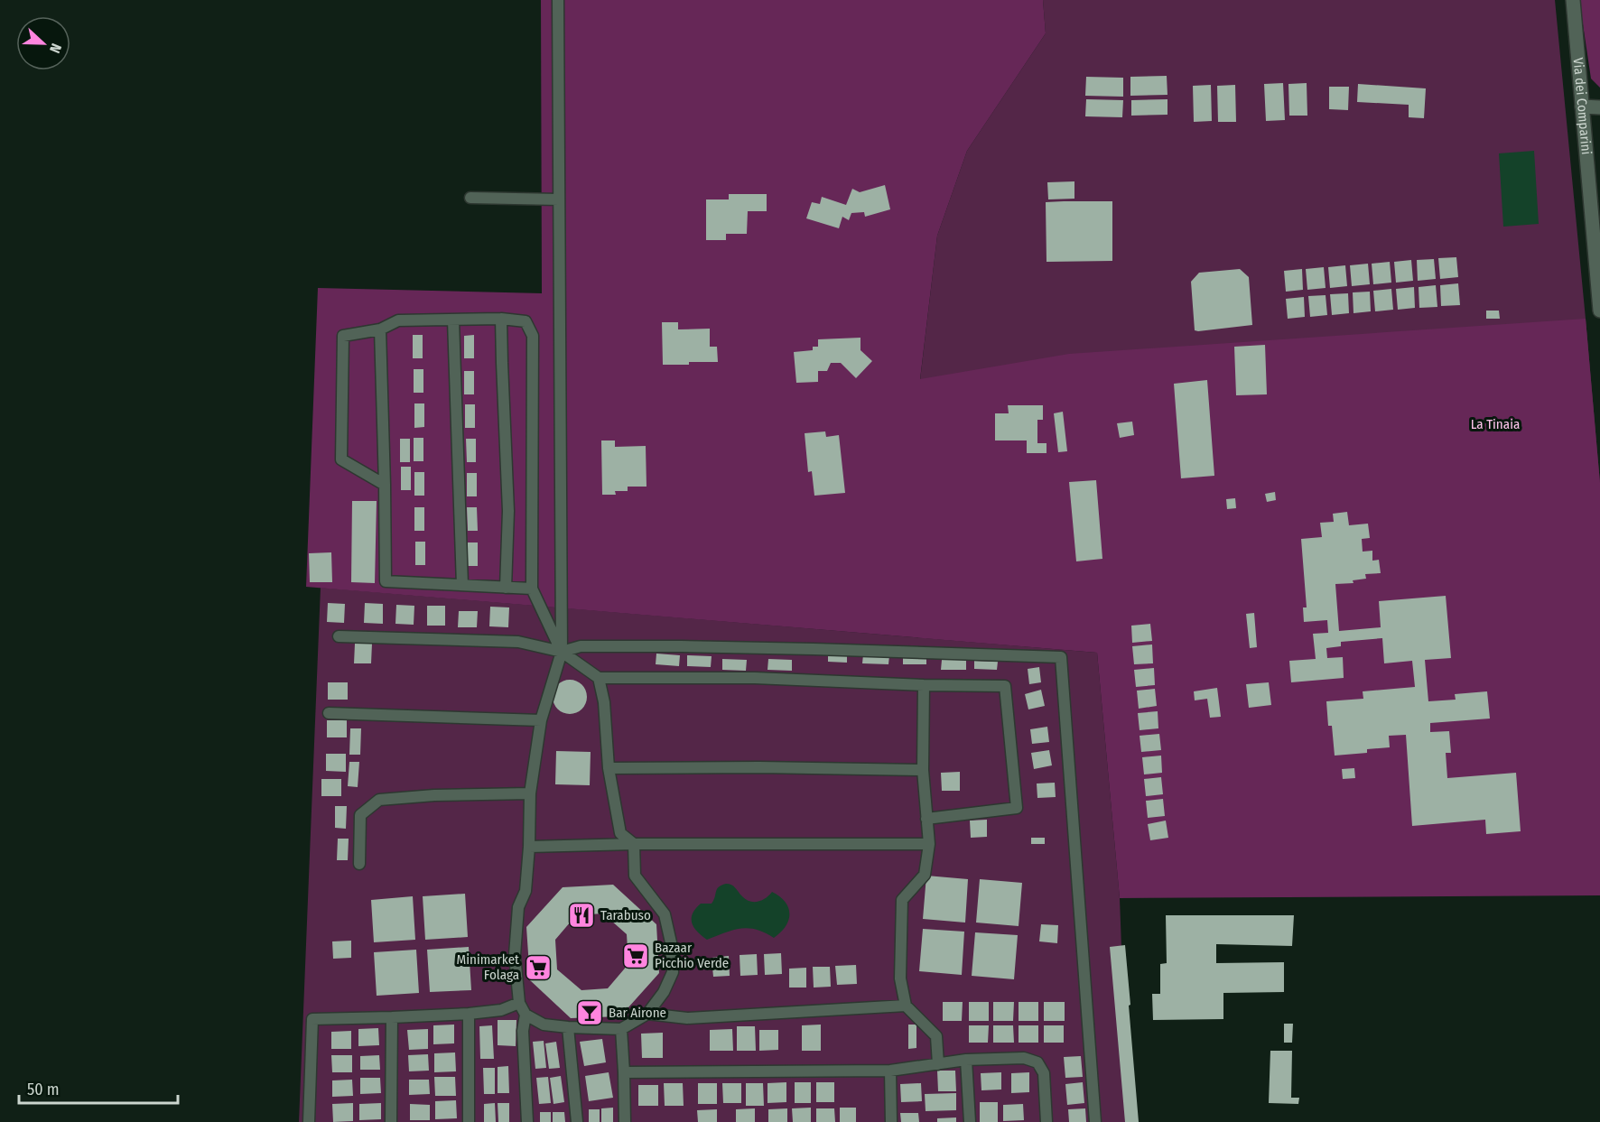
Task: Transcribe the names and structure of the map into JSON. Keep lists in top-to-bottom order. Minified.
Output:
{"streets":{"street":["Via dei Comparini"]},"parks":["La Tinaia"],"places":{"restaurant":["Tarabuso"],"supermarket":["Bazaar Picchio Verde","Minimarket Folaga"],"bar":["Bar Airone"]},"scale_bar":"50 m","north":"right"}
